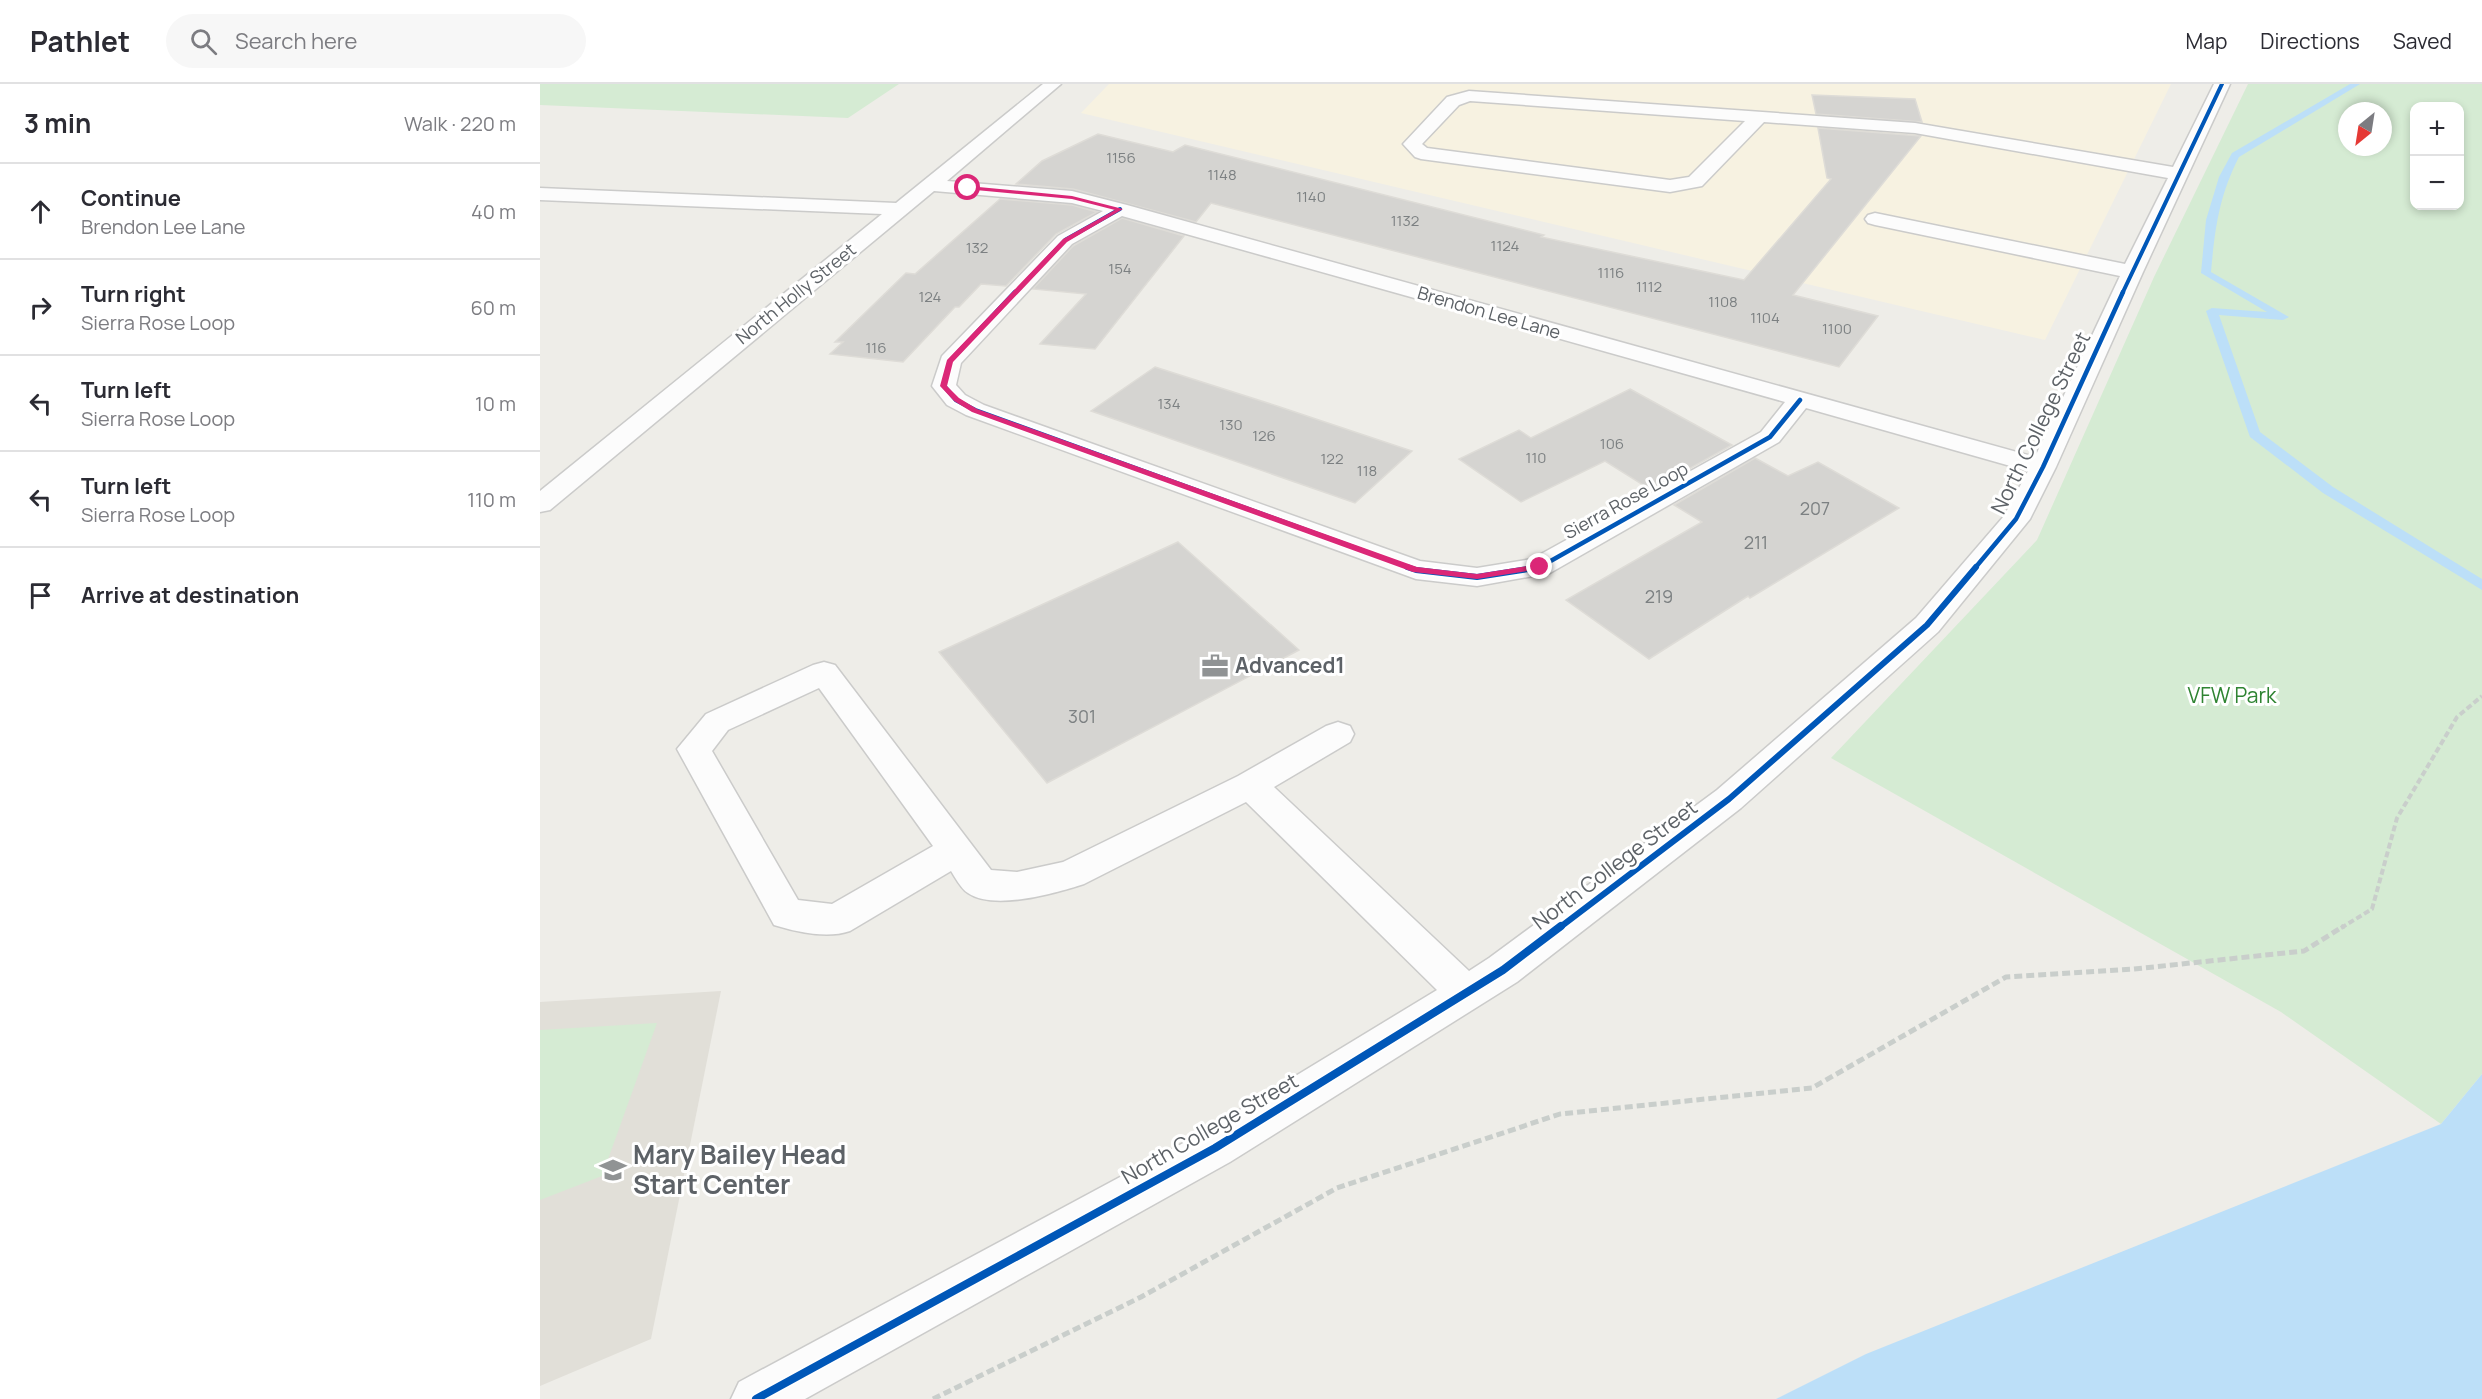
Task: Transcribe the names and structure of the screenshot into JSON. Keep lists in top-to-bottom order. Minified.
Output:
{"streets":{"street":["North Holly Street","Brendon Lee Lane","North College Street","Sierra Rose Loop"]},"crossings":[["North Holly Street","Brendon Lee Lane"],["Brendon Lee Lane","North College Street"],["Brendon Lee Lane","Sierra Rose Loop"]],"parks":["VFW Park"],"places":{"office":["Advanced1"],"school or university":["Mary Bailey Head Start Center"]},"house_numbers":["1156","1148","1140","1132","1124","132","154","1116","1112","124","1108","1104","1100","116","134","130","126","106","110","122","118","207","211","219","301"],"north":"bottom left","page":{"header":"Pathlet","search":"Search here","nav":["Map","Directions","Saved"],"heading":["3 min","Walk · 220 m"],"map_buttons":["+","−"],"list":[["Continue","Brendon Lee Lane","40 m"],["Turn right","Sierra Rose Loop","60 m"],["Turn left","Sierra Rose Loop","10 m"],["Turn left","Sierra Rose Loop","110 m"],"Arrive at destination"]}}
